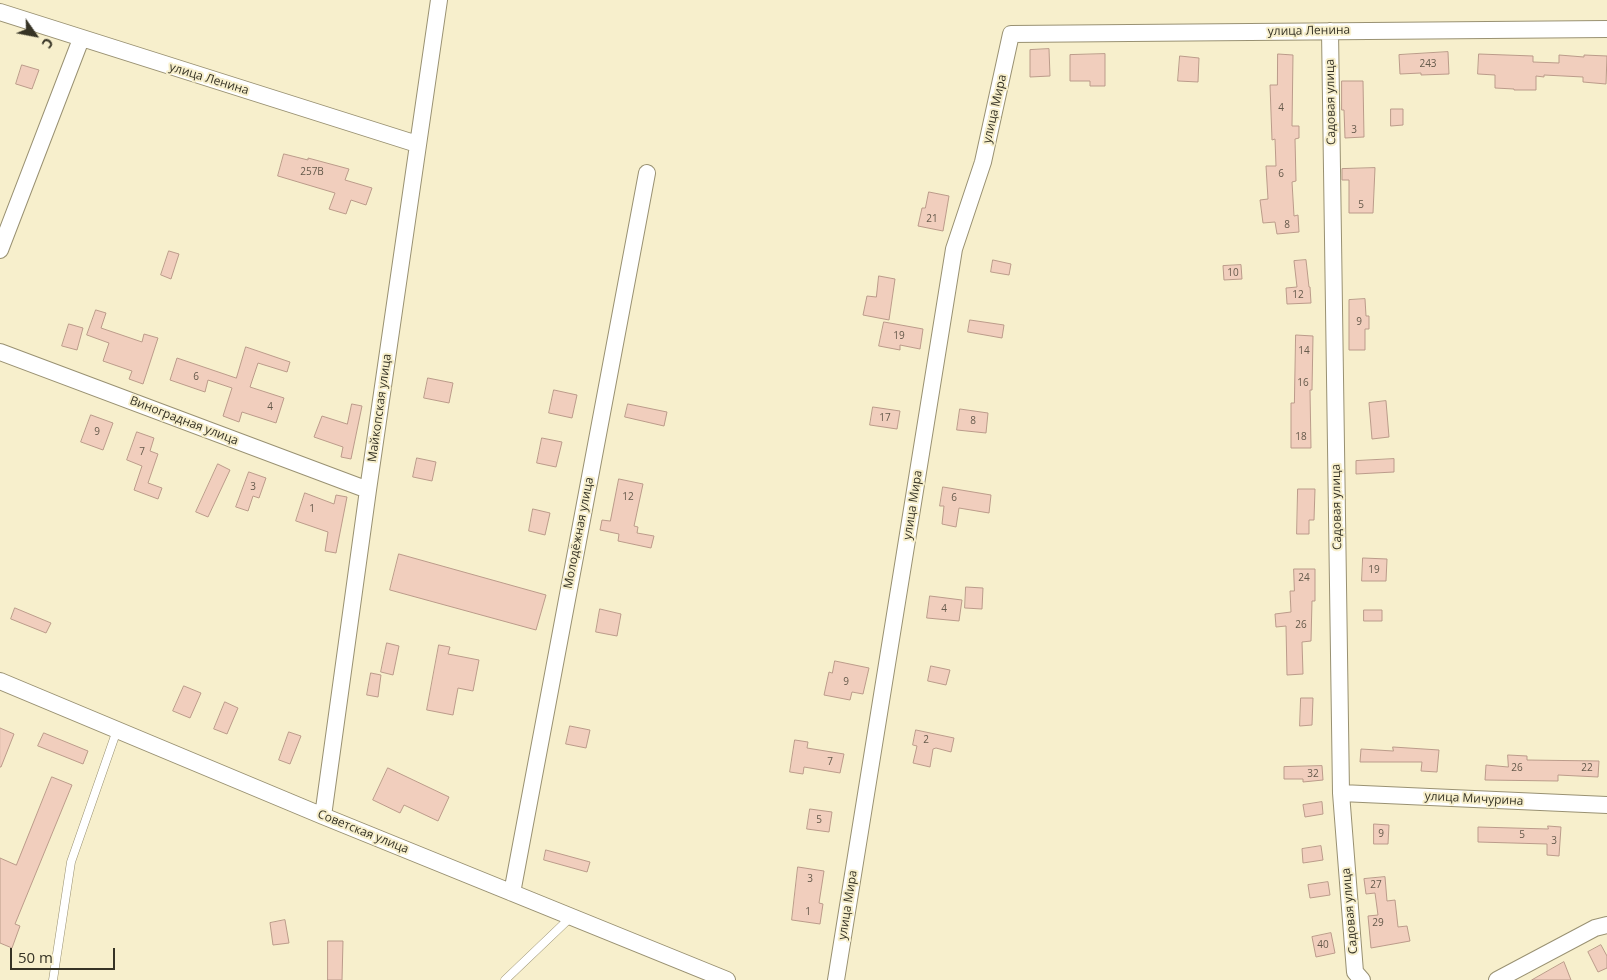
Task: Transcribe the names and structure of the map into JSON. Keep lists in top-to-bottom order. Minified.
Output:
{"streets":{"street":["улица Ленина","Садовая улица","улица Мира","Майкопская улица","Виноградная улица","Молодёжная улица","улица Мичурина","Советская улица"]},"crossings":[["улица Ленина","Садовая улица"],["улица Ленина","улица Мира"],["улица Ленина","Майкопская улица"],["Садовая улица","улица Мичурина"],["Майкопская улица","Виноградная улица"],["Майкопская улица","Советская улица"],["Молодёжная улица","Советская улица"]],"house_numbers":["243","4","3","257В","6","5","21","8","10","12","9","19","14","6","16","4","17","8","9","18","7","3","12","6","1","19","24","4","26","9","2","7","26","22","32","5","9","5","3","3","27","1","29","40"],"scale_bar":"50 m","north":"bottom right"}
